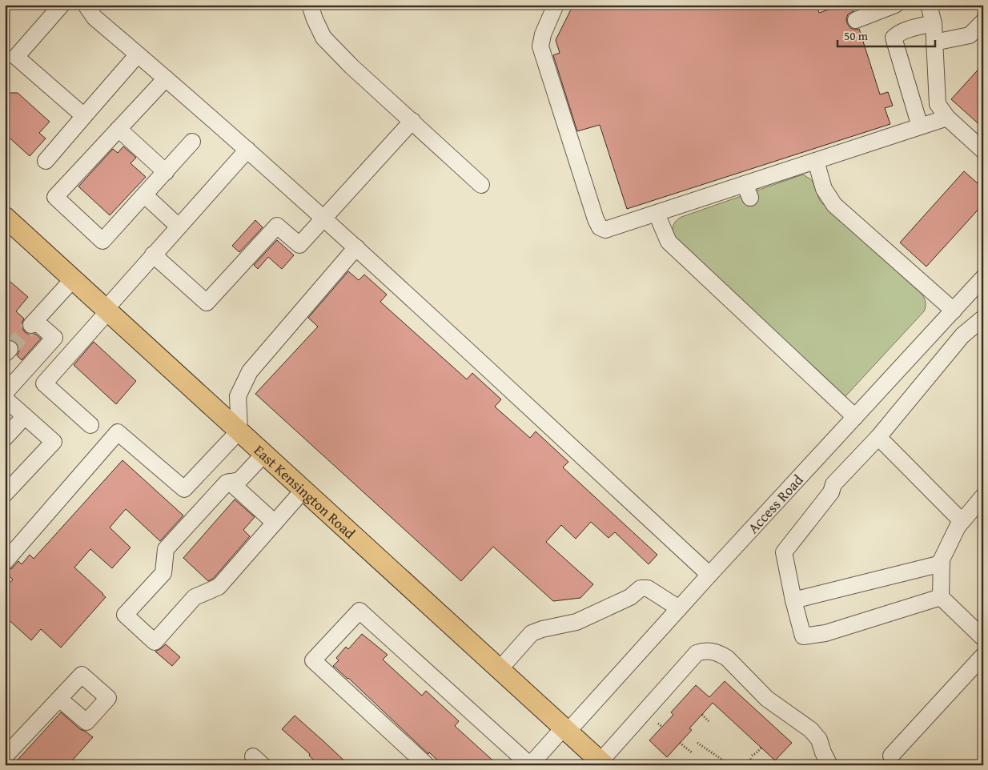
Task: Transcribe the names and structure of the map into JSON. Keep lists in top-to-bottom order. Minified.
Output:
{"streets":{"main road":["East Kensington Road"],"street":["Access Road"]},"crossings":[["East Kensington Road","Access Road"]],"scale_bar":"50 m"}
